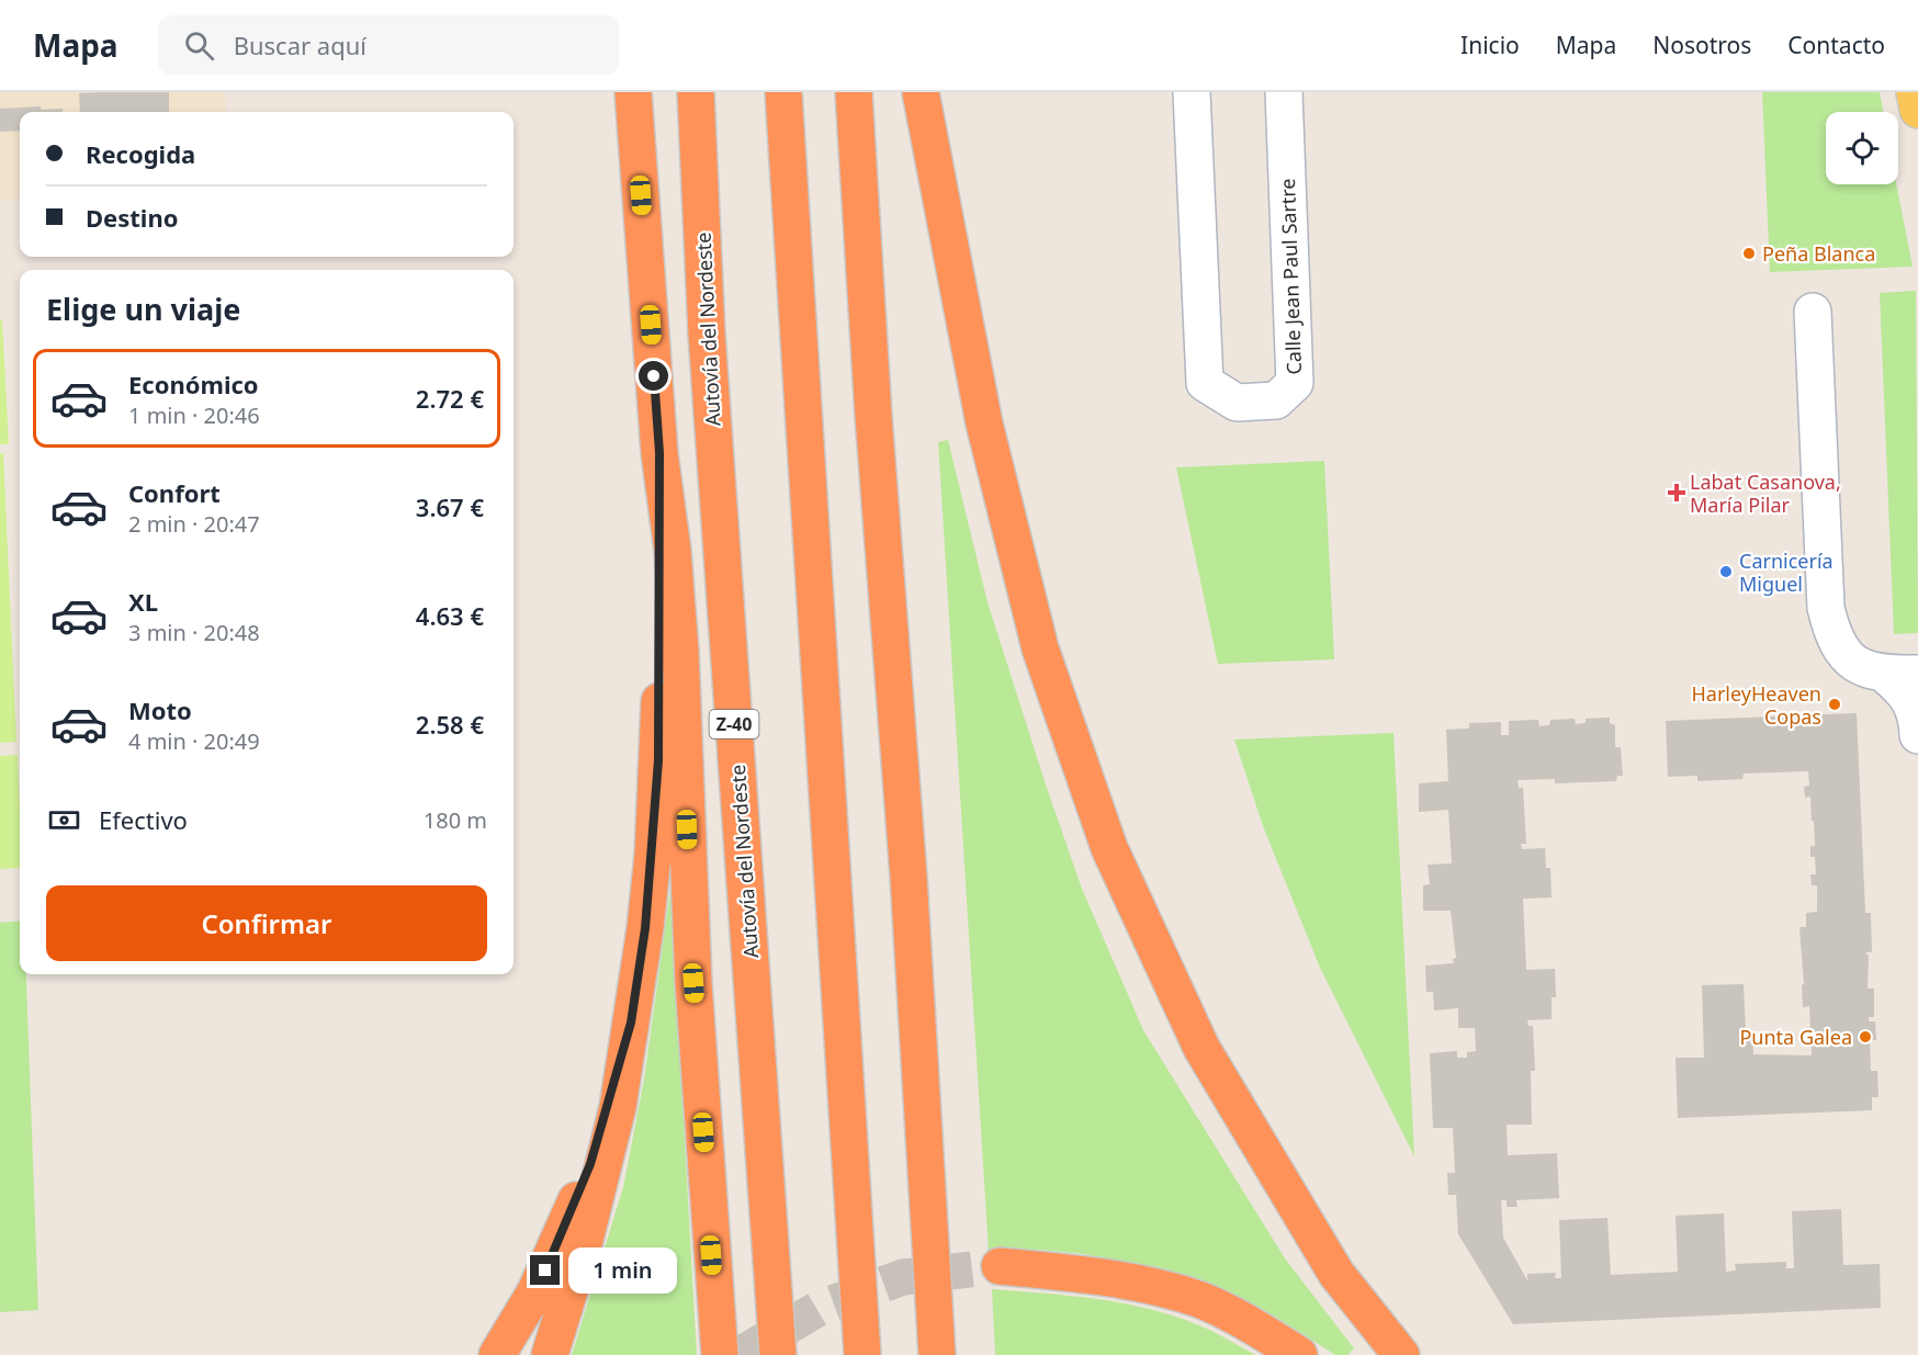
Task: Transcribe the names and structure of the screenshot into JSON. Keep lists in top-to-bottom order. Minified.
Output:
{"streets":{"highway":["Autovía del Nordeste","Z-40"],"lane":["Calle Jean Paul Sartre"]},"places":{"other":["Peña Blanca","Carnicería Miguel","HarleyHeaven Copas","Punta Galea"],"health":["Labat Casanova, María Pilar"]},"page":{"header":"Mapa","search":"Buscar aquí","nav":["Inicio","Mapa","Nosotros","Contacto"],"banner":["Recogida","Destino"],"heading":"Elige un viaje","list":[{"name":"Económico","note":"1 min · 20:46","value":"2.72 €"},{"name":"Confort","note":"2 min · 20:47","value":"3.67 €"},{"name":"XL","note":"3 min · 20:48","value":"4.63 €"},{"name":"Moto","note":"4 min · 20:49","value":"2.58 €"}],"pay":["Efectivo","180 m"],"buttons":"Confirmar","bubble":"1 min"}}
